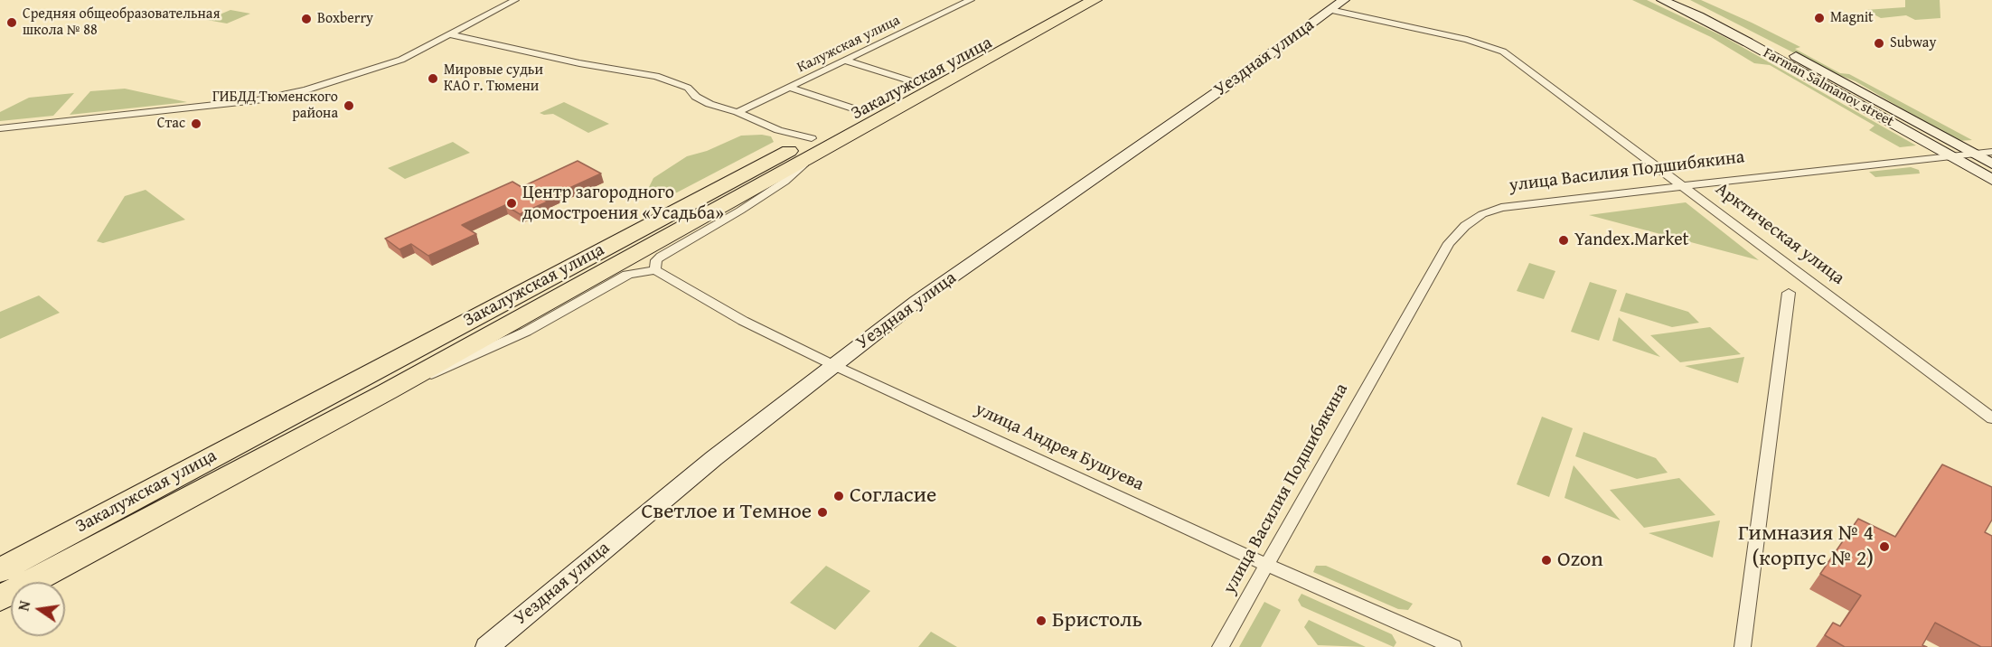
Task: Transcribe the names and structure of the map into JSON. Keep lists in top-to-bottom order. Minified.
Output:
{"streets":{"highway":["Закалужская улица"],"street":["Калужская улица","Уездная улица","Farman Salmanov street","улица Василия Подшибякина","Арктическая улица","улица Андрея Бушуева"]},"crossings":[["Уездная улица","Арктическая улица"],["Уездная улица","улица Андрея Бушуева"],["Farman Salmanov street","улица Василия Подшибякина"],["улица Василия Подшибякина","Арктическая улица"],["улица Василия Подшибякина","улица Андрея Бушуева"]],"places":["Magnit","Boxberry","Средняя общеобразовательная школа № 88","Subway","Мировые судьи КАО г. Тюмени","ГИБДД Тюменского района","Стас","Центр загородного домостроения «Усадьба»","Yandex.Market","Согласие","Светлое и Темное","Гимназия № 4 (корпус № 2)","Ozon","Бристоль"],"north":"left"}
